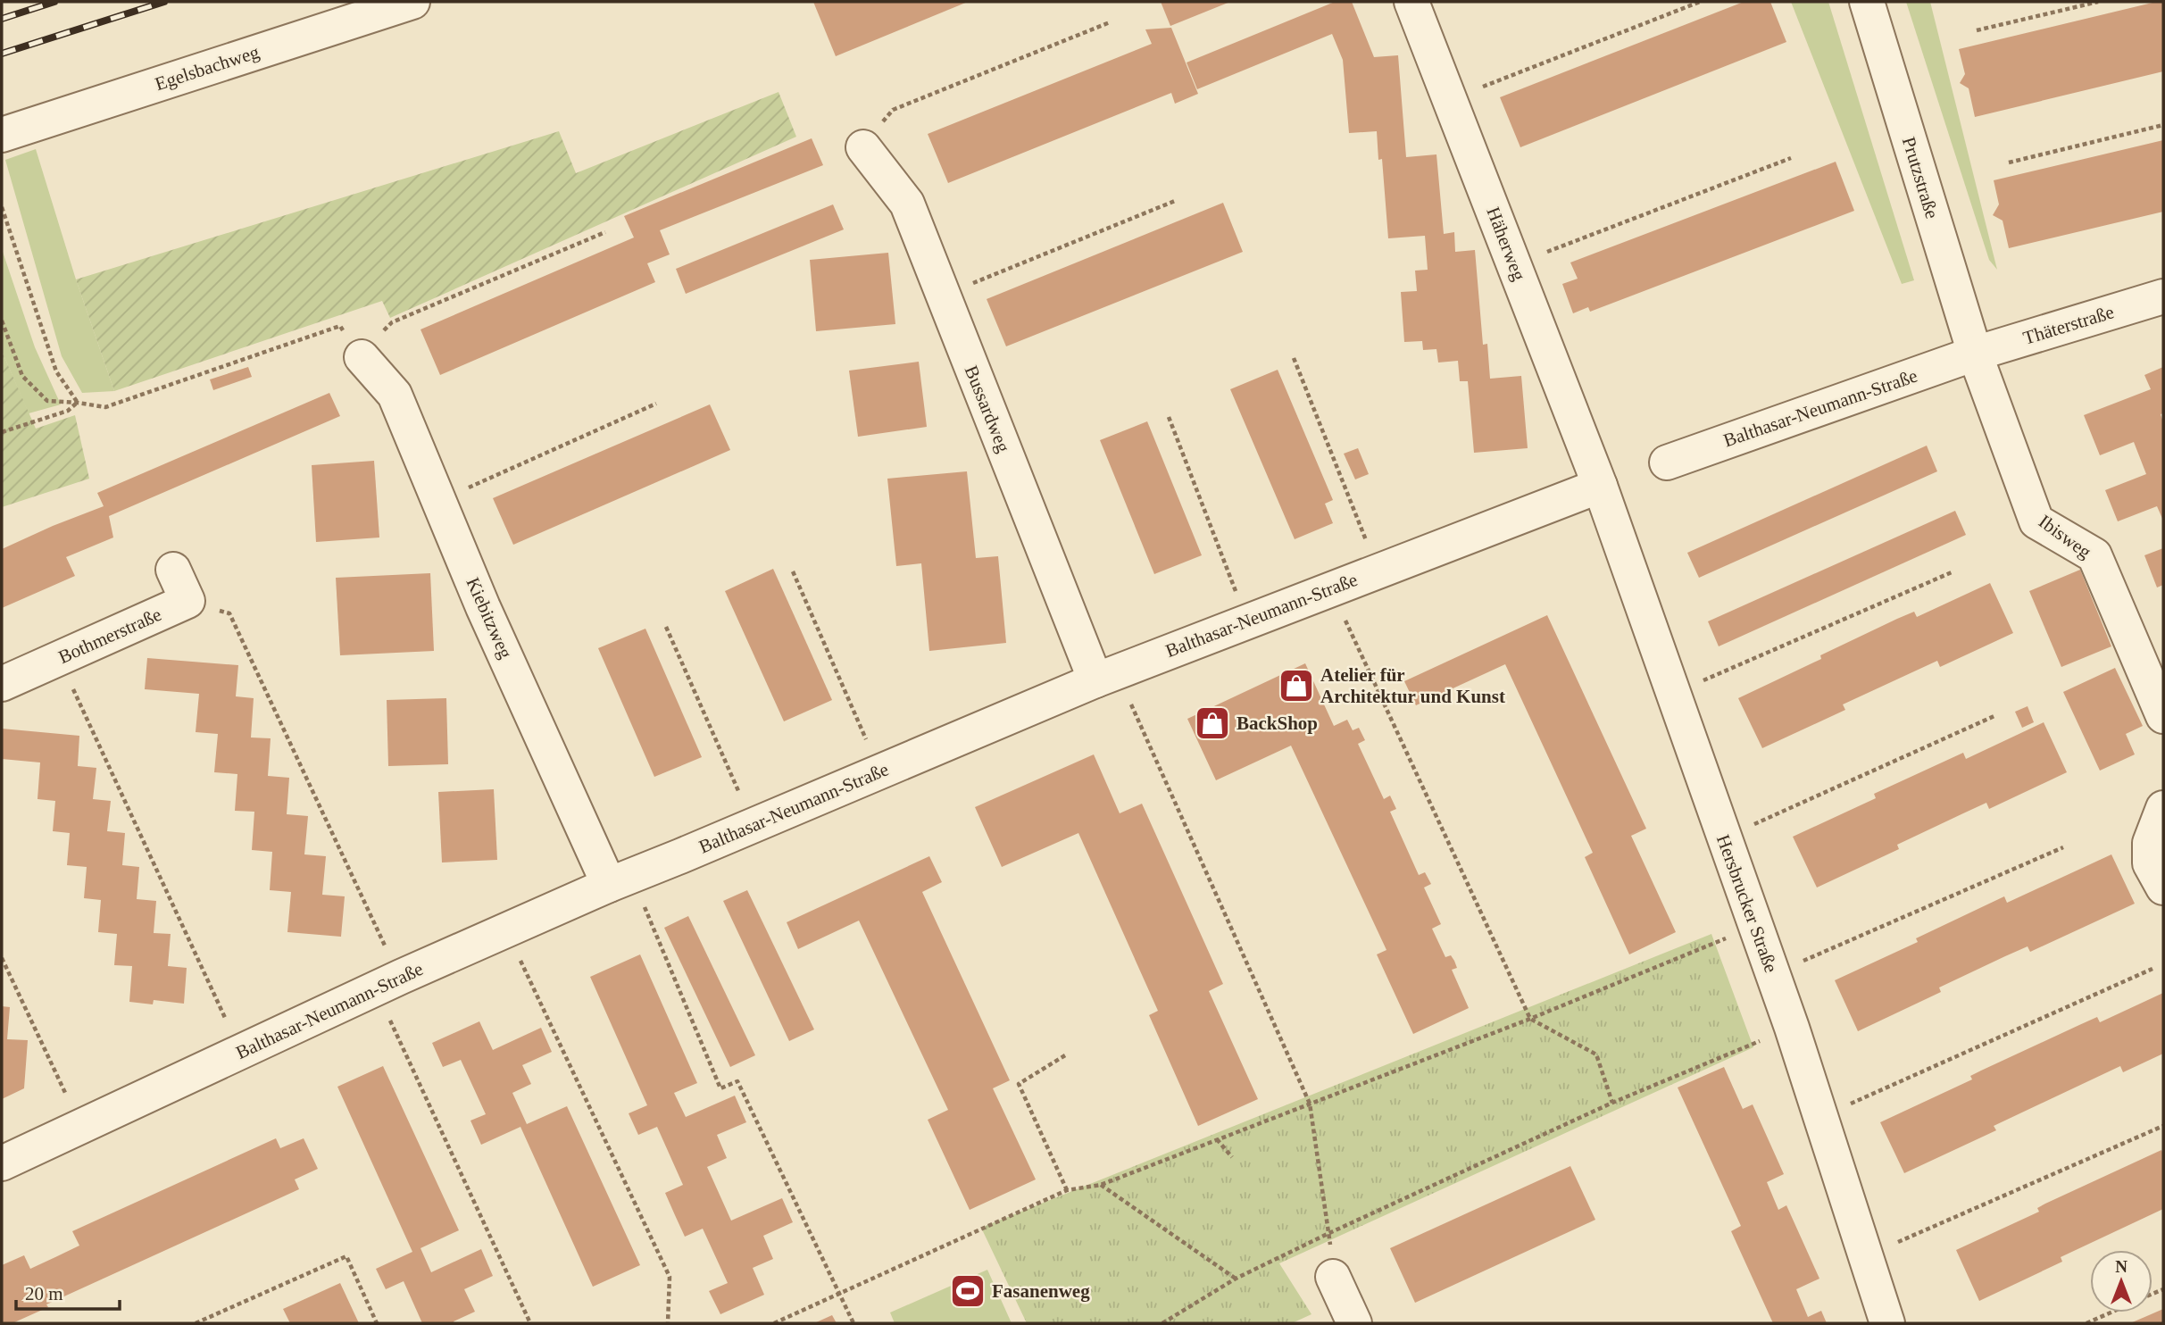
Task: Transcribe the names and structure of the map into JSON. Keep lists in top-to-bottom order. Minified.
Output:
{"streets":{"street":["Egelsbachweg","Prutzstraße","Häherweg","Thäterstraße","Balthasar-Neumann-Straße","Bussardweg","Ibisweg","Kiebitzweg","Bothmerstraße","Hersbrucker Straße"]},"crossings":[["Prutzstraße","Thäterstraße"],["Prutzstraße","Balthasar-Neumann-Straße"],["Prutzstraße","Ibisweg"],["Häherweg","Balthasar-Neumann-Straße"],["Häherweg","Hersbrucker Straße"],["Thäterstraße","Balthasar-Neumann-Straße"],["Thäterstraße","Ibisweg"],["Balthasar-Neumann-Straße","Bussardweg"],["Balthasar-Neumann-Straße","Ibisweg"],["Balthasar-Neumann-Straße","Kiebitzweg"],["Balthasar-Neumann-Straße","Hersbrucker Straße"]],"places":{"shop":["Atelier für Architektur und Kunst","BackShop"],"sports":["Fasanenweg"]},"scale_bar":"20 m","north":"top"}
